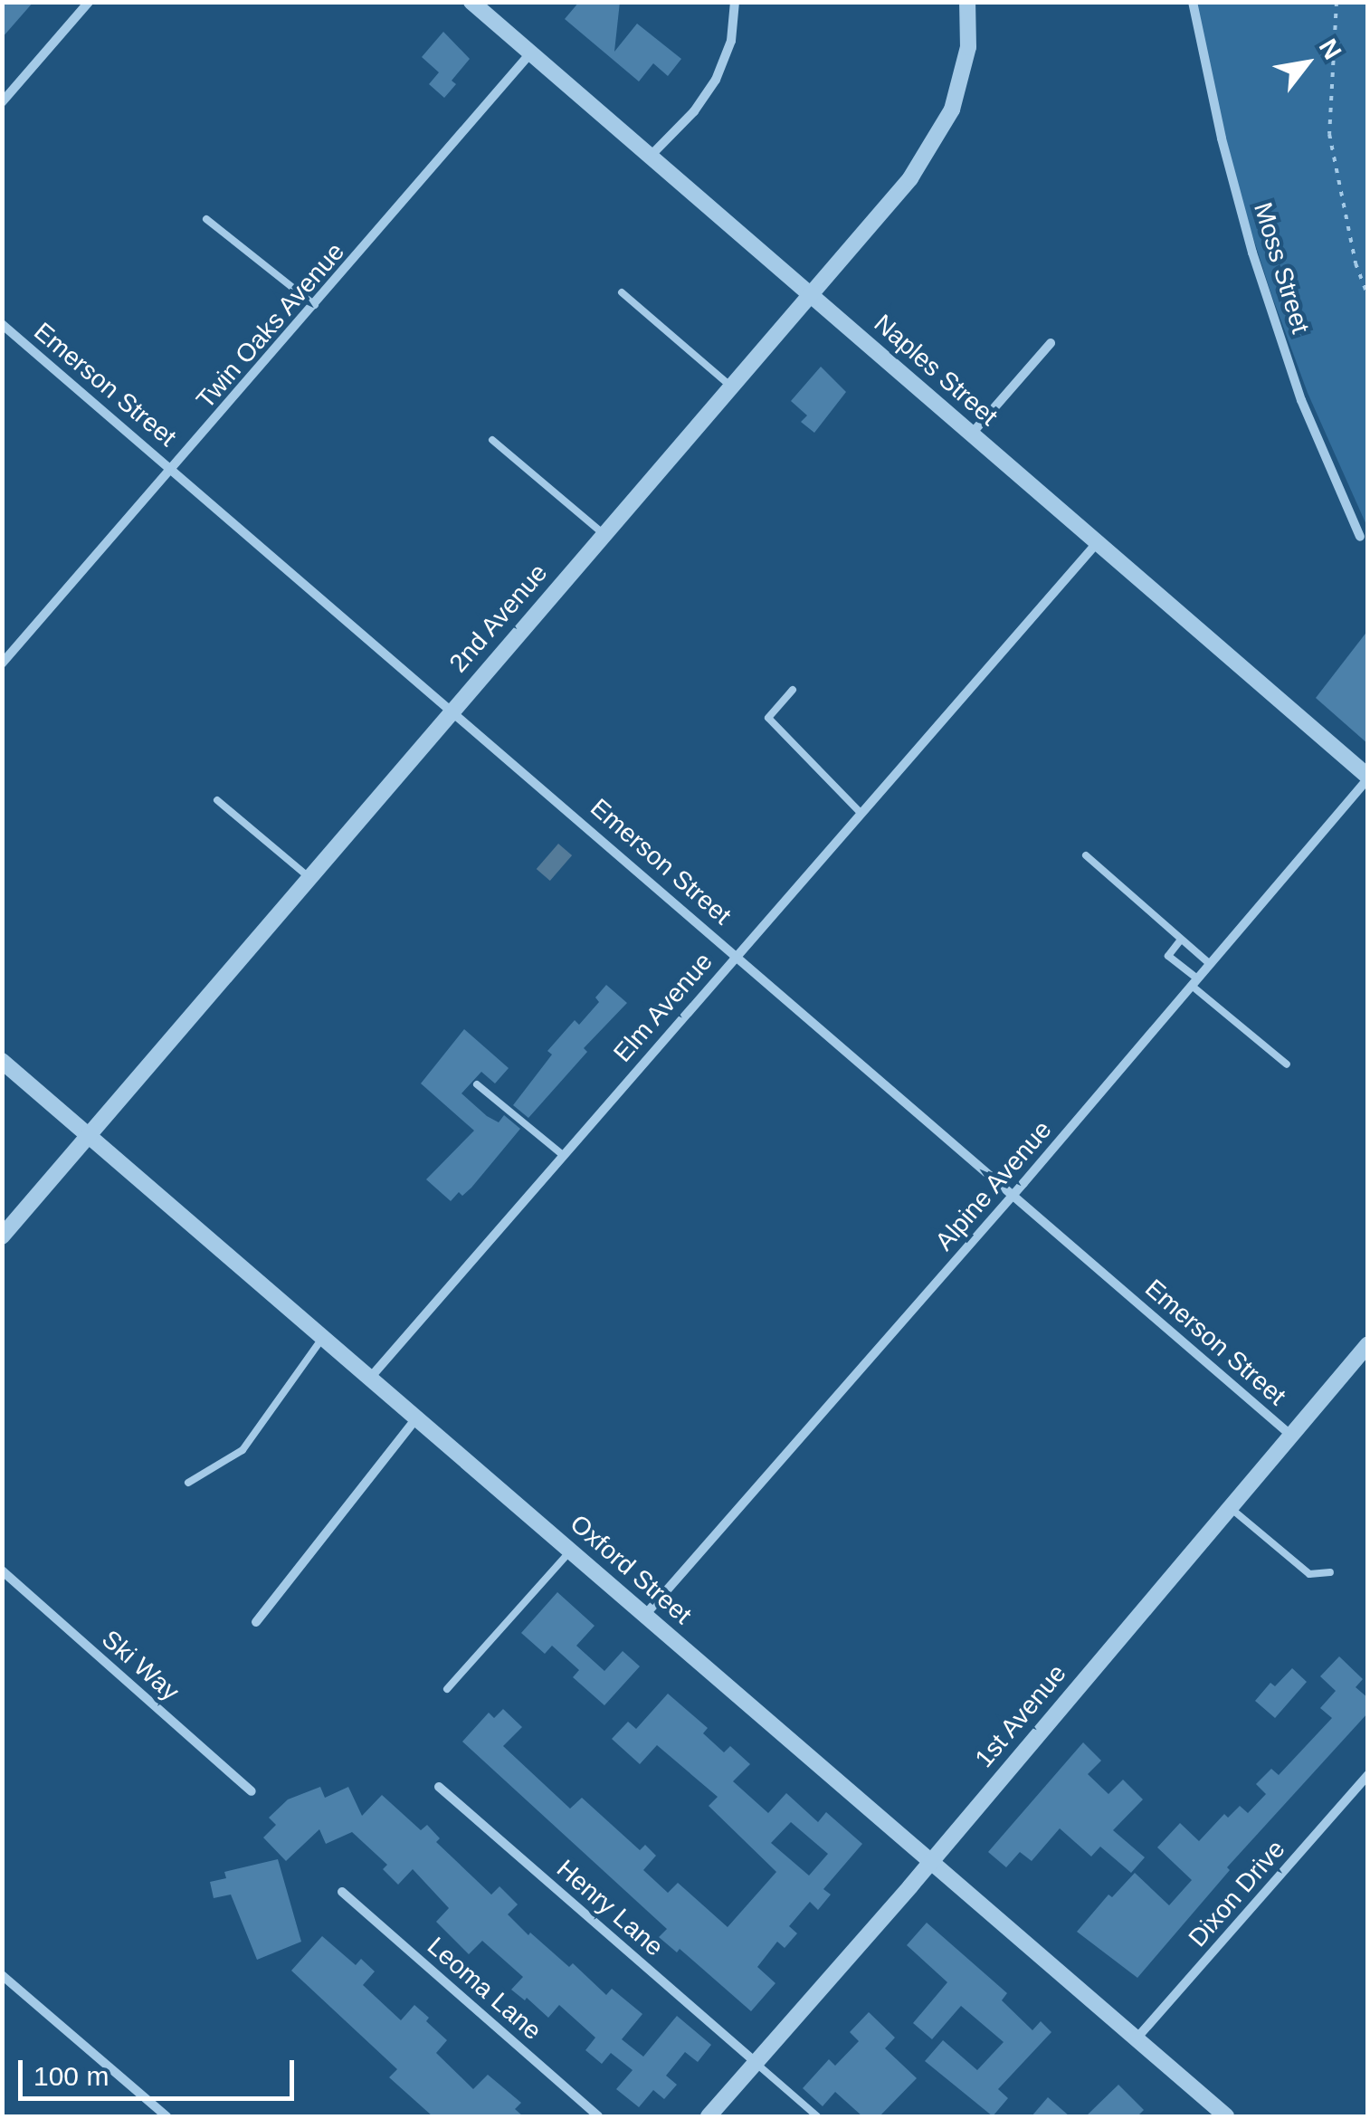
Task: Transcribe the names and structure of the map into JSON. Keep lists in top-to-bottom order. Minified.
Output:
{"streets":{"street":["Moss Street","Twin Oaks Avenue","Naples Street","Emerson Street","2nd Avenue","Elm Avenue","Alpine Avenue","Oxford Street","Ski Way","1st Avenue","Dixon Drive","Henry Lane","Leoma Lane"]},"crossings":[["Twin Oaks Avenue","Naples Street"],["Twin Oaks Avenue","Emerson Street"],["Naples Street","2nd Avenue"],["Naples Street","Elm Avenue"],["Naples Street","Alpine Avenue"],["Emerson Street","2nd Avenue"],["Emerson Street","Elm Avenue"],["Emerson Street","Alpine Avenue"],["Emerson Street","1st Avenue"],["2nd Avenue","Oxford Street"],["Elm Avenue","Oxford Street"],["Alpine Avenue","Oxford Street"],["Oxford Street","1st Avenue"],["Oxford Street","Dixon Drive"],["1st Avenue","Henry Lane"]],"scale_bar":"100 m","north":"top right"}
